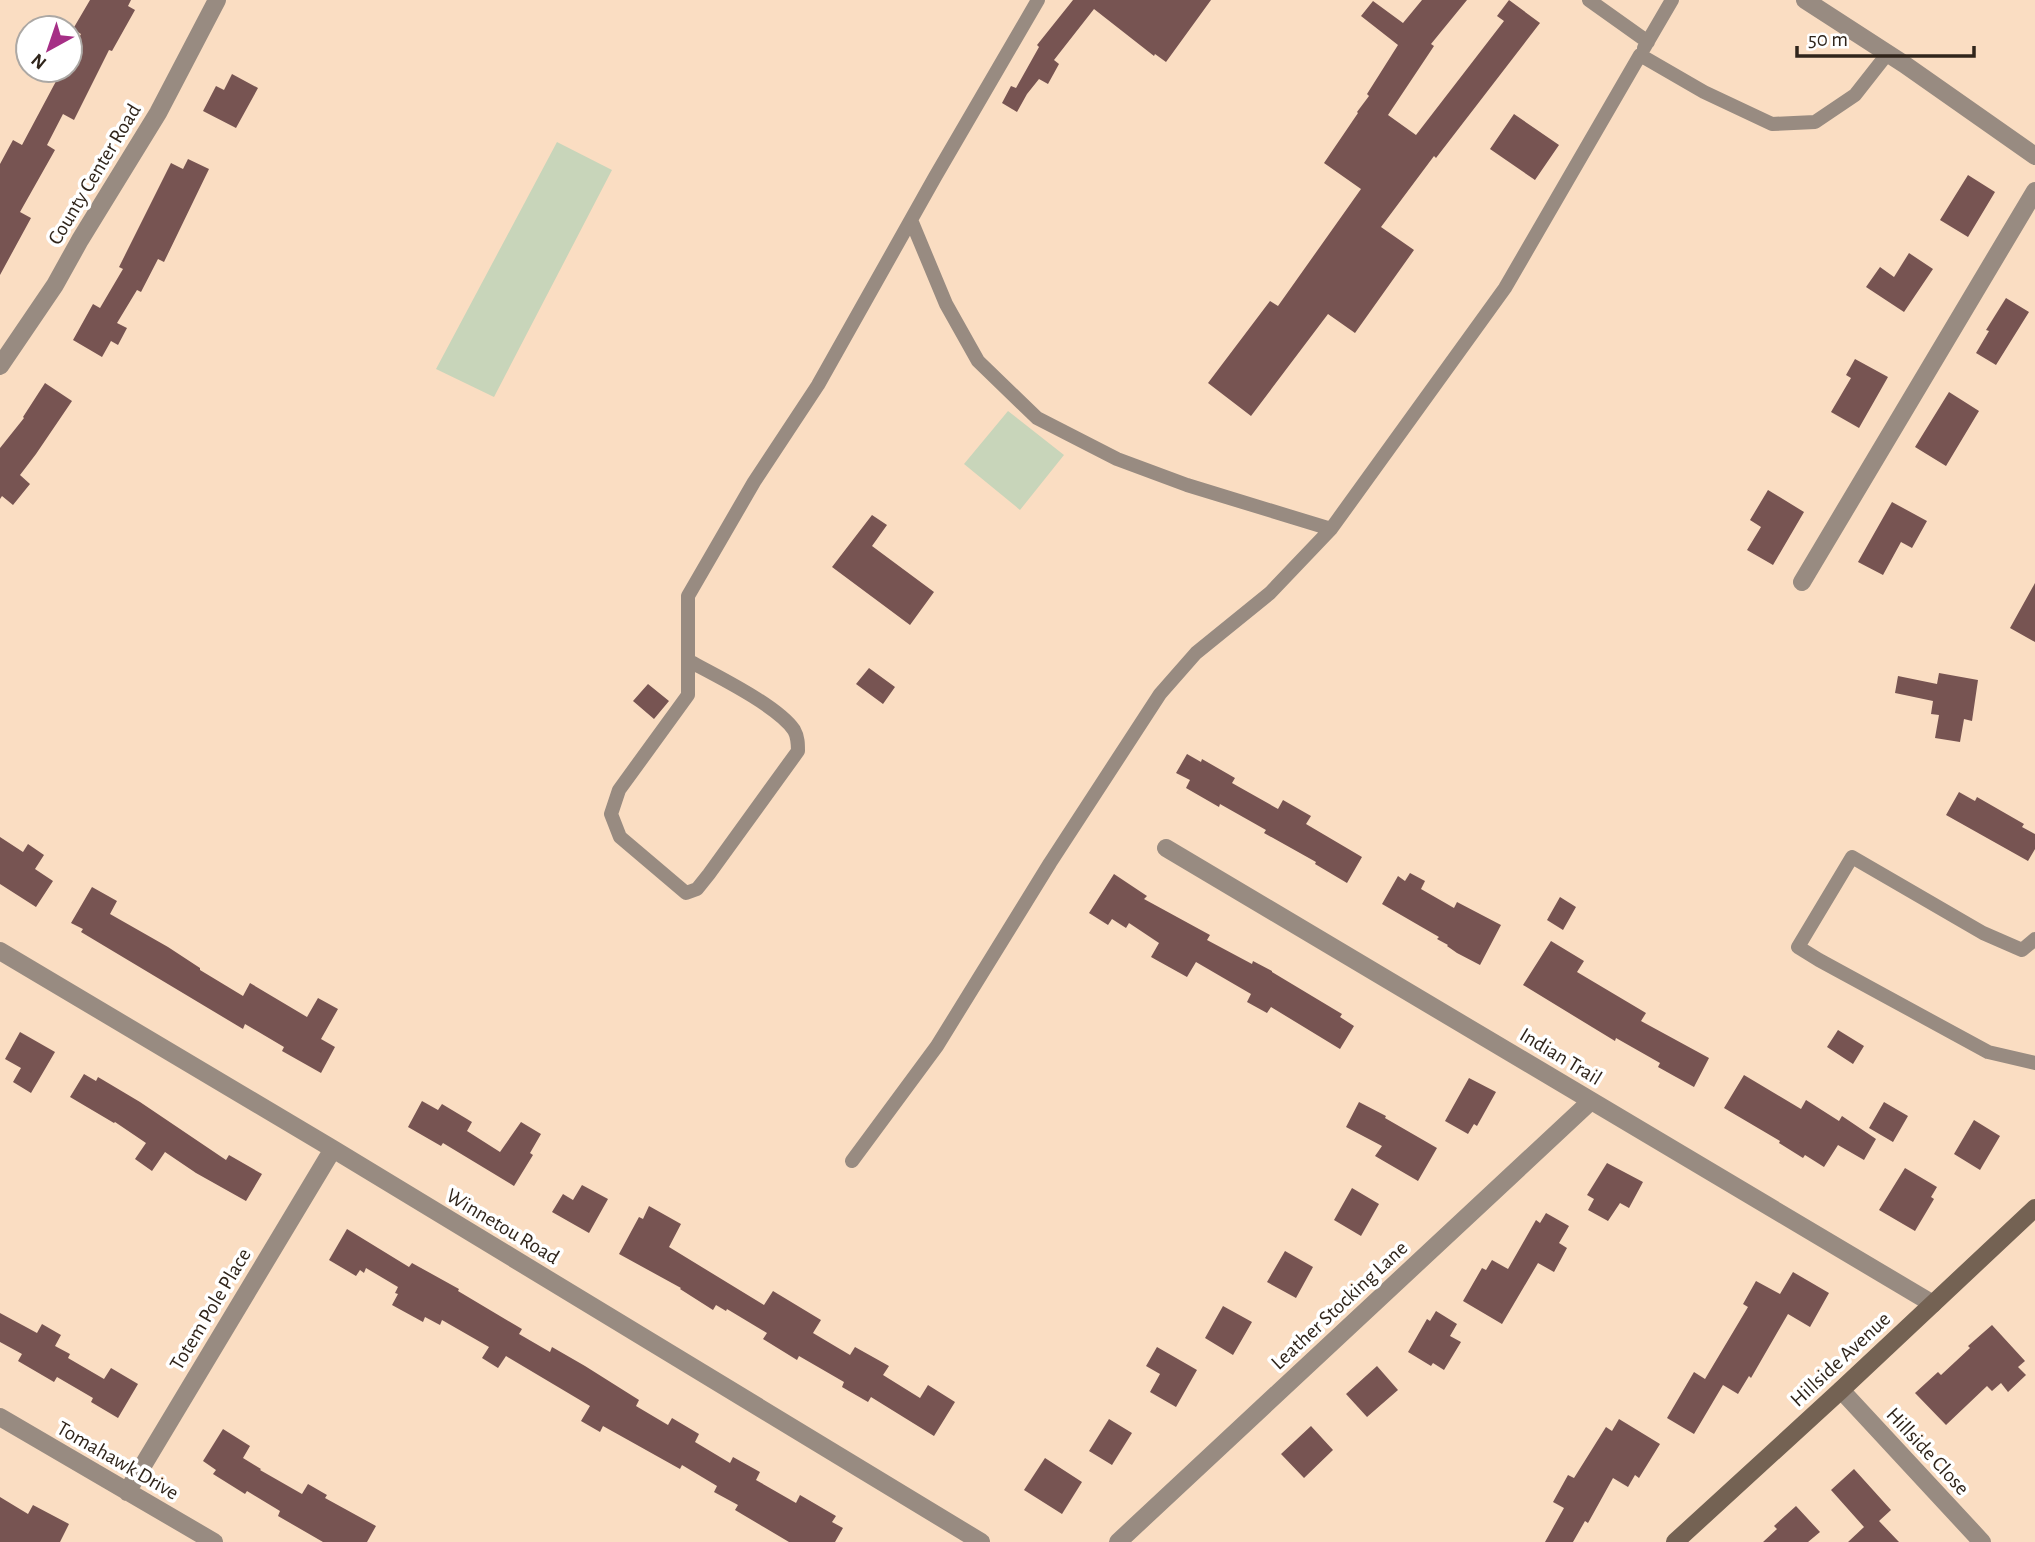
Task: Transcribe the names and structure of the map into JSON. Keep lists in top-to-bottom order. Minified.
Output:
{"streets":{"main road":["Hillside Avenue"],"street":["County Center Road","Indian Trail","Winnetou Road","Leather Stocking Lane","Totem Pole Place","Hillside Close","Tomahawk Drive"]},"crossings":[["Indian Trail","Leather Stocking Lane"],["Indian Trail","Hillside Avenue"],["Winnetou Road","Totem Pole Place"],["Totem Pole Place","Tomahawk Drive"],["Hillside Avenue","Hillside Close"]],"scale_bar":"50 m","north":"bottom left"}
